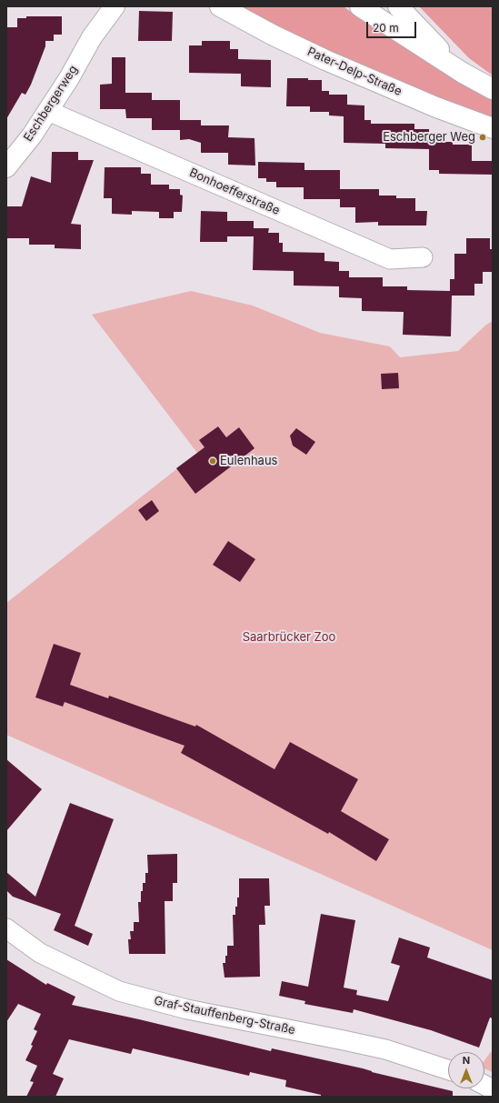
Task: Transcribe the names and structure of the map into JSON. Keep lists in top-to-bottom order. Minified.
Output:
{"streets":{"street":["Pater-Delp-Straße","Eschbergerweg","Bonhoefferstraße","Graf-Stauffenberg-Straße"]},"crossings":[["Eschbergerweg","Bonhoefferstraße"]],"parks":["Saarbrücker Zoo"],"places":["Eschberger Weg","Eulenhaus"],"scale_bar":"20 m","north":"top"}
